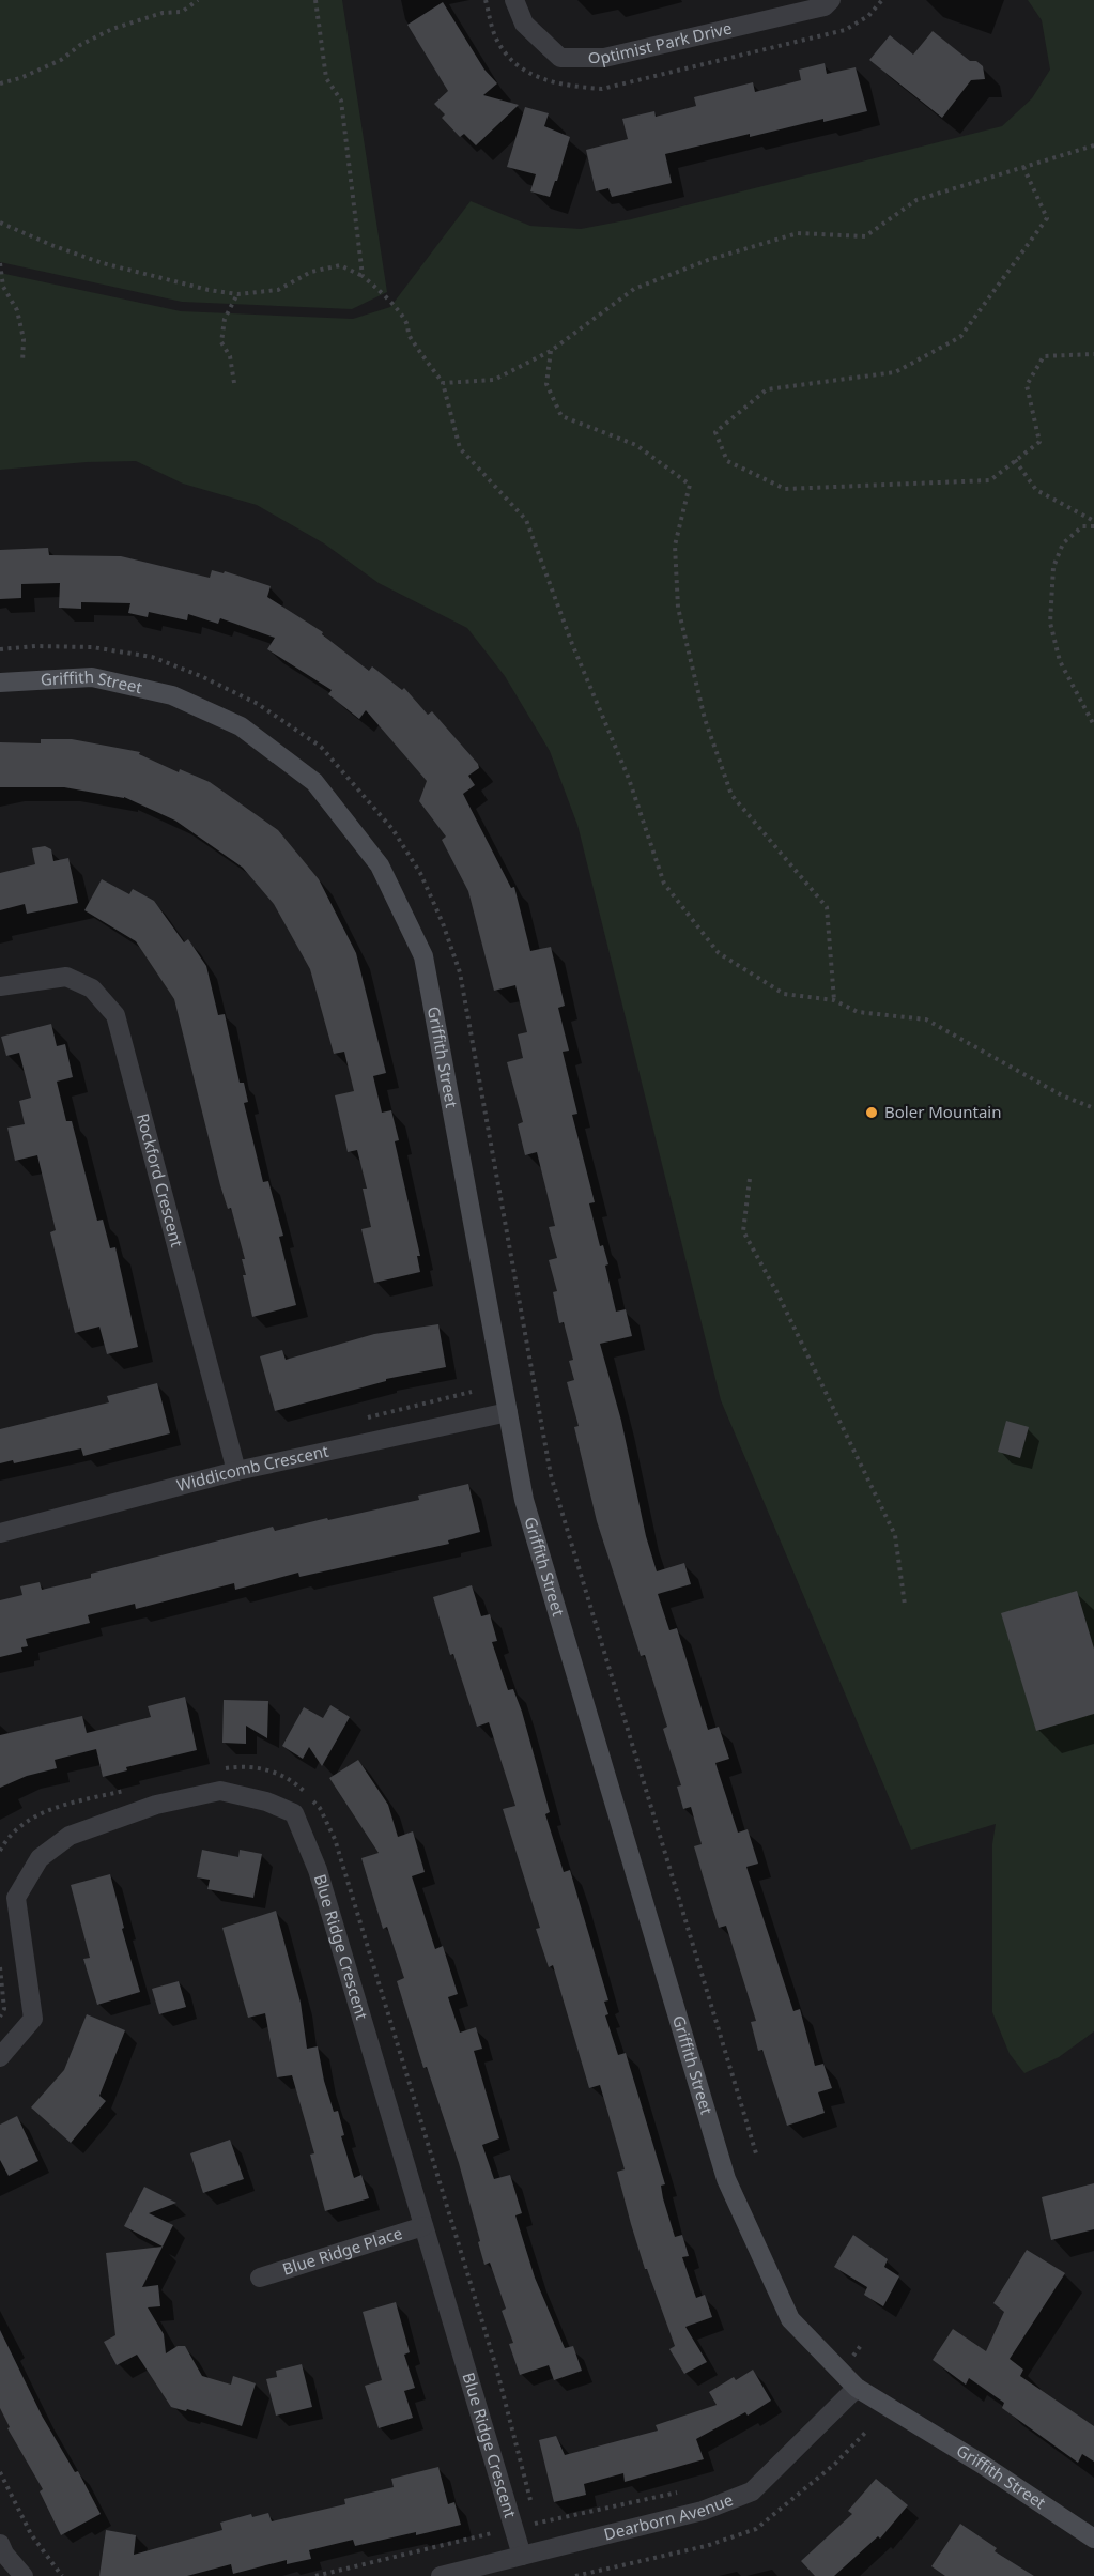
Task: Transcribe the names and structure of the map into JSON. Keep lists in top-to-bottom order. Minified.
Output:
{"streets":{"street":["Optimist Park Drive","Griffith Street","Rockford Crescent","Widdicomb Crescent","Blue Ridge Crescent","Blue Ridge Place","Dearborn Avenue"]},"crossings":[["Griffith Street","Widdicomb Crescent"],["Griffith Street","Dearborn Avenue"],["Rockford Crescent","Widdicomb Crescent"],["Blue Ridge Crescent","Blue Ridge Place"],["Blue Ridge Crescent","Dearborn Avenue"]],"places":["Boler Mountain"]}
